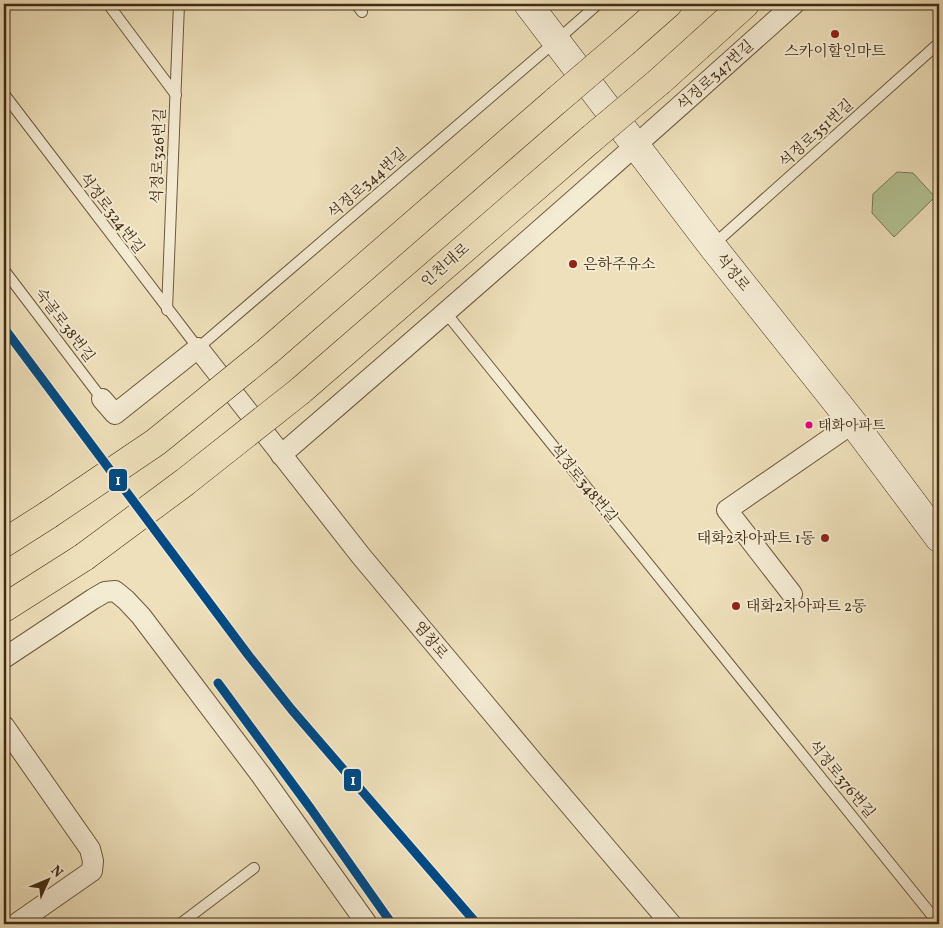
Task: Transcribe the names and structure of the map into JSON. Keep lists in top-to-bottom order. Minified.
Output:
{"streets":{"highway":["인천대로"],"main road":["석정로"],"street":["석정로347번길","염창로"],"lane":["석정로351번길","석정로326번길","석정로344번길","석정로324번길","숙골로38번길","석정로348번길","석정로376번길"]},"crossings":[["석정로347번길","석정로"],["석정로351번길","석정로"],["석정로326번길","석정로324번길"],["석정로344번길","석정로324번길"],["석정로344번길","석정로"],["석정로344번길","염창로"],["석정로324번길","염창로"],["석정로348번길","석정로376번길"]],"places":["스카이할인마트","은하주유소","태화아파트","태화2차아파트 1동","태화2차아파트 2동"],"lines":["transit line 1"],"north":"top right"}
